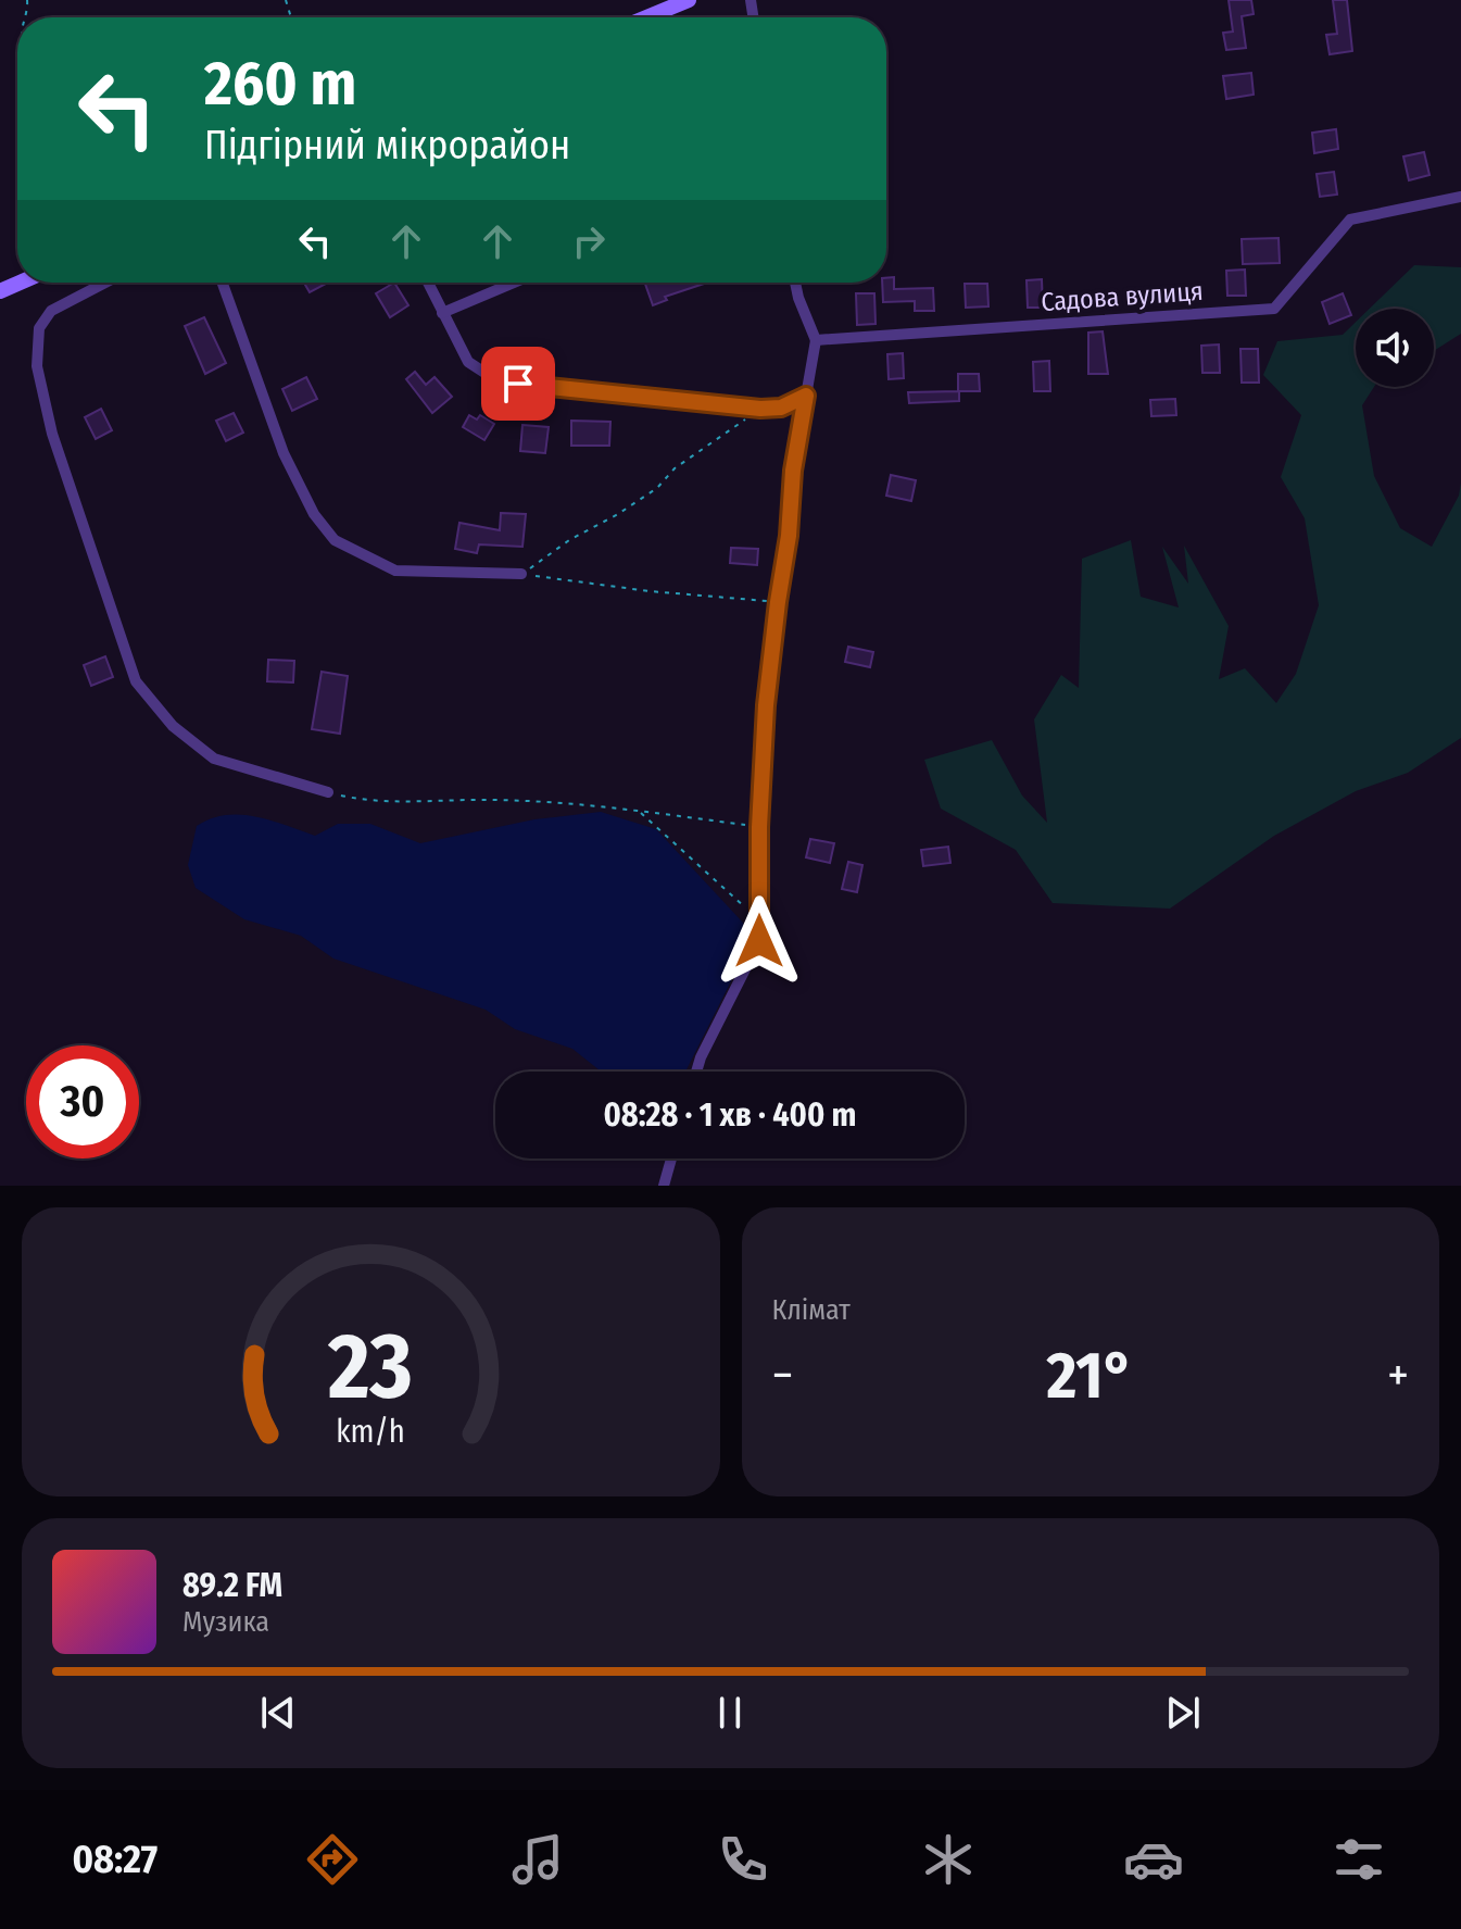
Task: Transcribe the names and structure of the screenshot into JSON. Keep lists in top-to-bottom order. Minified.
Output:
{"streets":{"street":["Садова вулиця"]},"page":{"turn":["260 m","Підгірний мікрорайон"],"limit":"30","trip":"08:28 · 1 хв · 400 m","tile":"Клімат","heat":["−","21°","+"],"song":["89.2 FM","Музика"],"tabs":"08:27","gauge":["23","km/h"]}}
